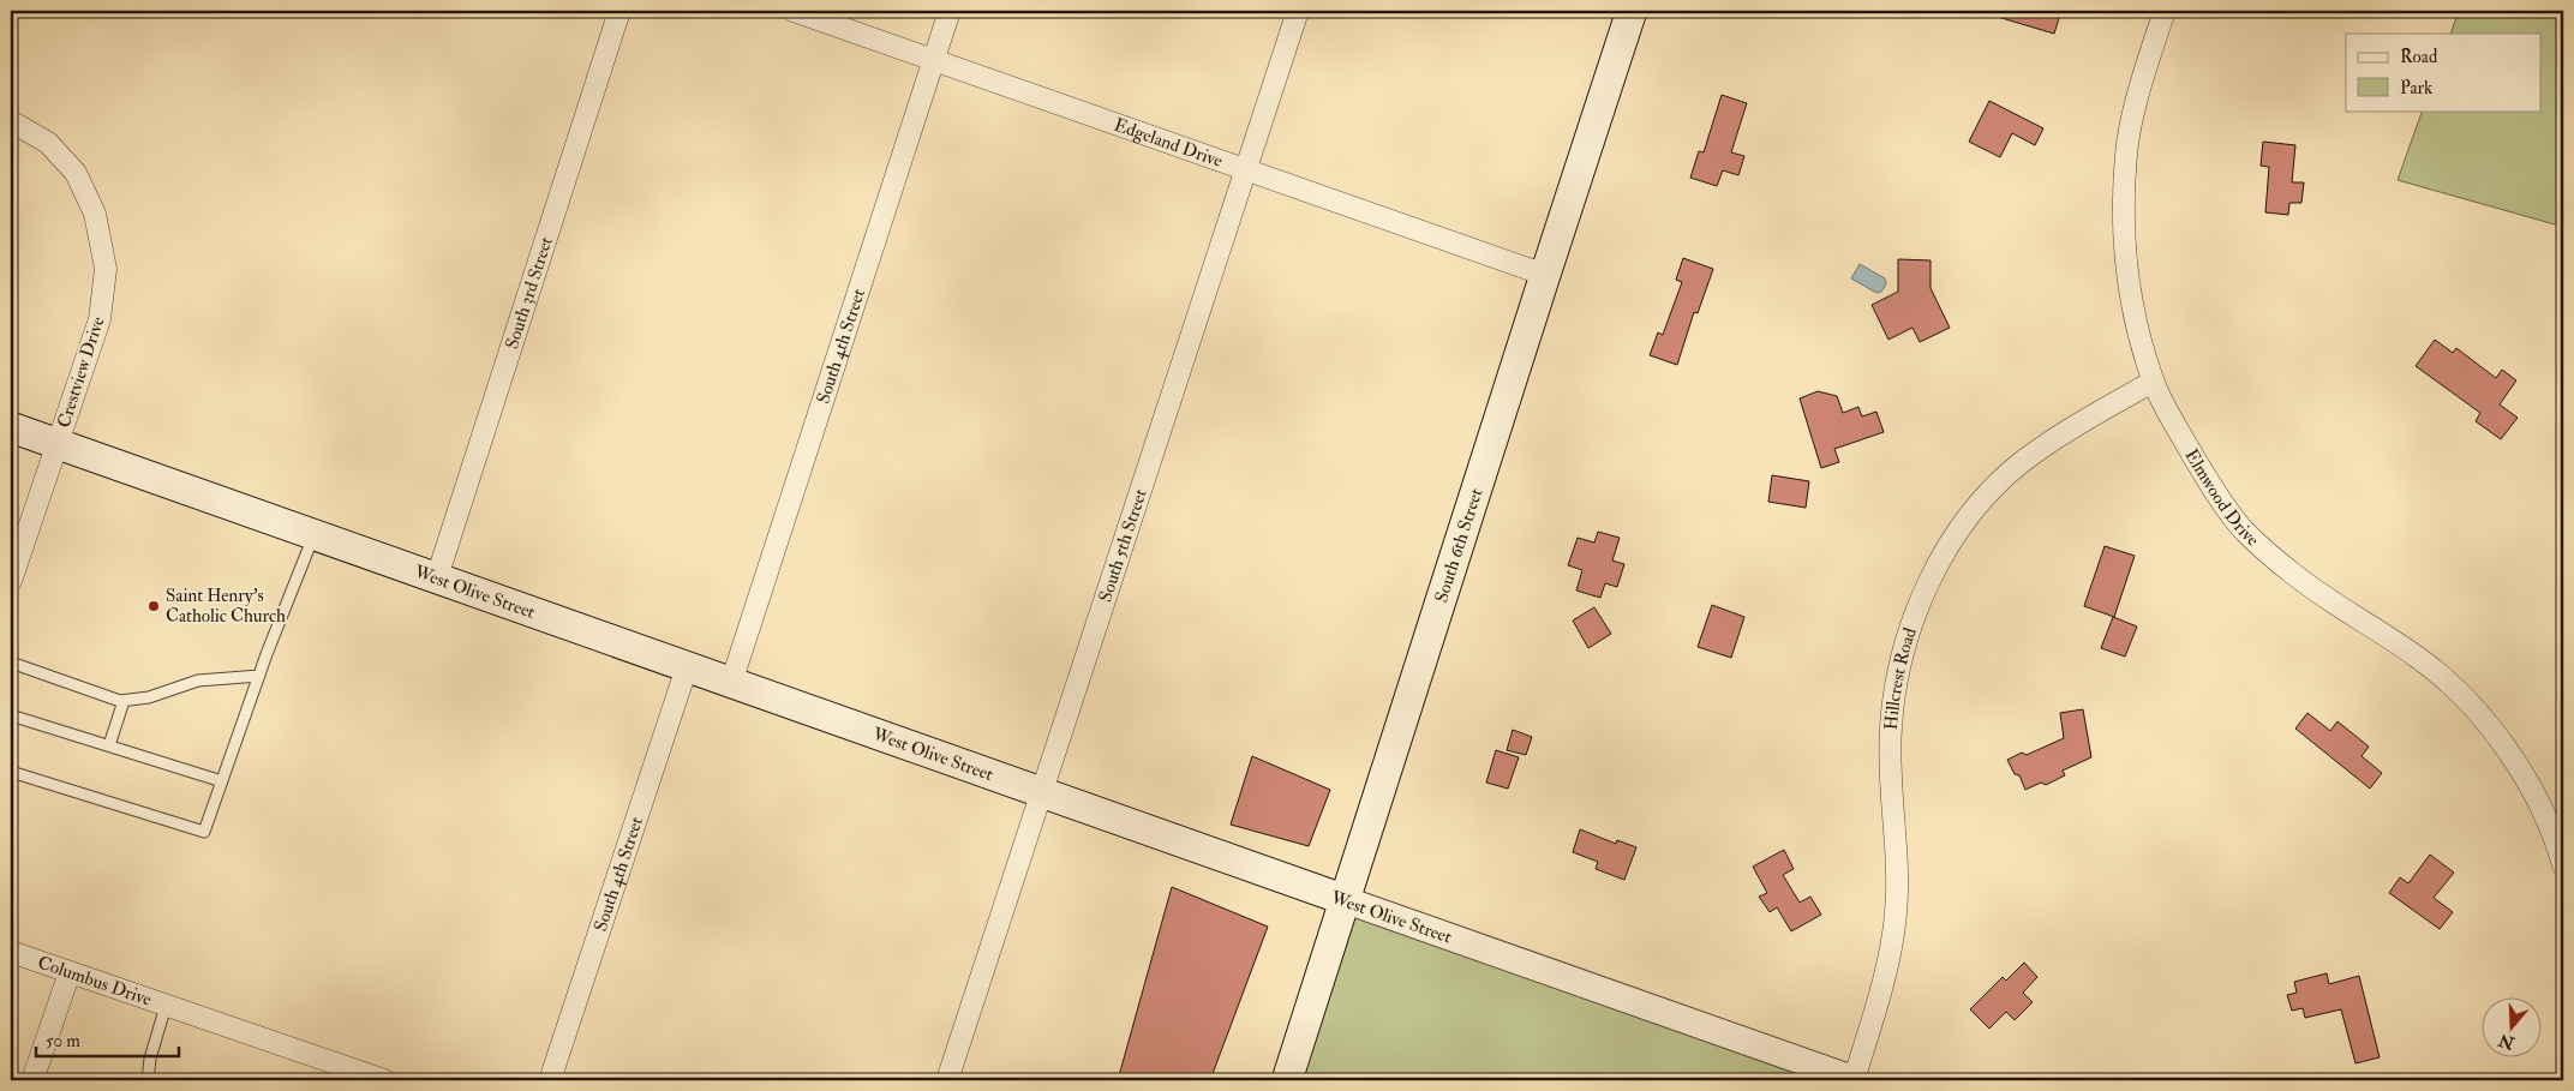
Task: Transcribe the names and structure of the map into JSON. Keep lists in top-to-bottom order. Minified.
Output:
{"streets":{"main road":["South 6th Street","West Olive Street"],"street":["Edgeland Drive","South 3rd Street","South 4th Street","Crestview Drive","Elmwood Drive","South 5th Street","Hillcrest Road","Columbus Drive"]},"crossings":[["Edgeland Drive","South 4th Street"],["Edgeland Drive","South 5th Street"],["Edgeland Drive","South 6th Street"],["South 3rd Street","West Olive Street"],["South 4th Street","West Olive Street"],["Crestview Drive","West Olive Street"],["Elmwood Drive","Hillcrest Road"],["South 5th Street","West Olive Street"],["South 6th Street","West Olive Street"],["West Olive Street","Hillcrest Road"]],"places":["Saint Henry's Catholic Church"],"legend":["Road","Park"],"scale_bar":"50 m","north":"bottom"}
